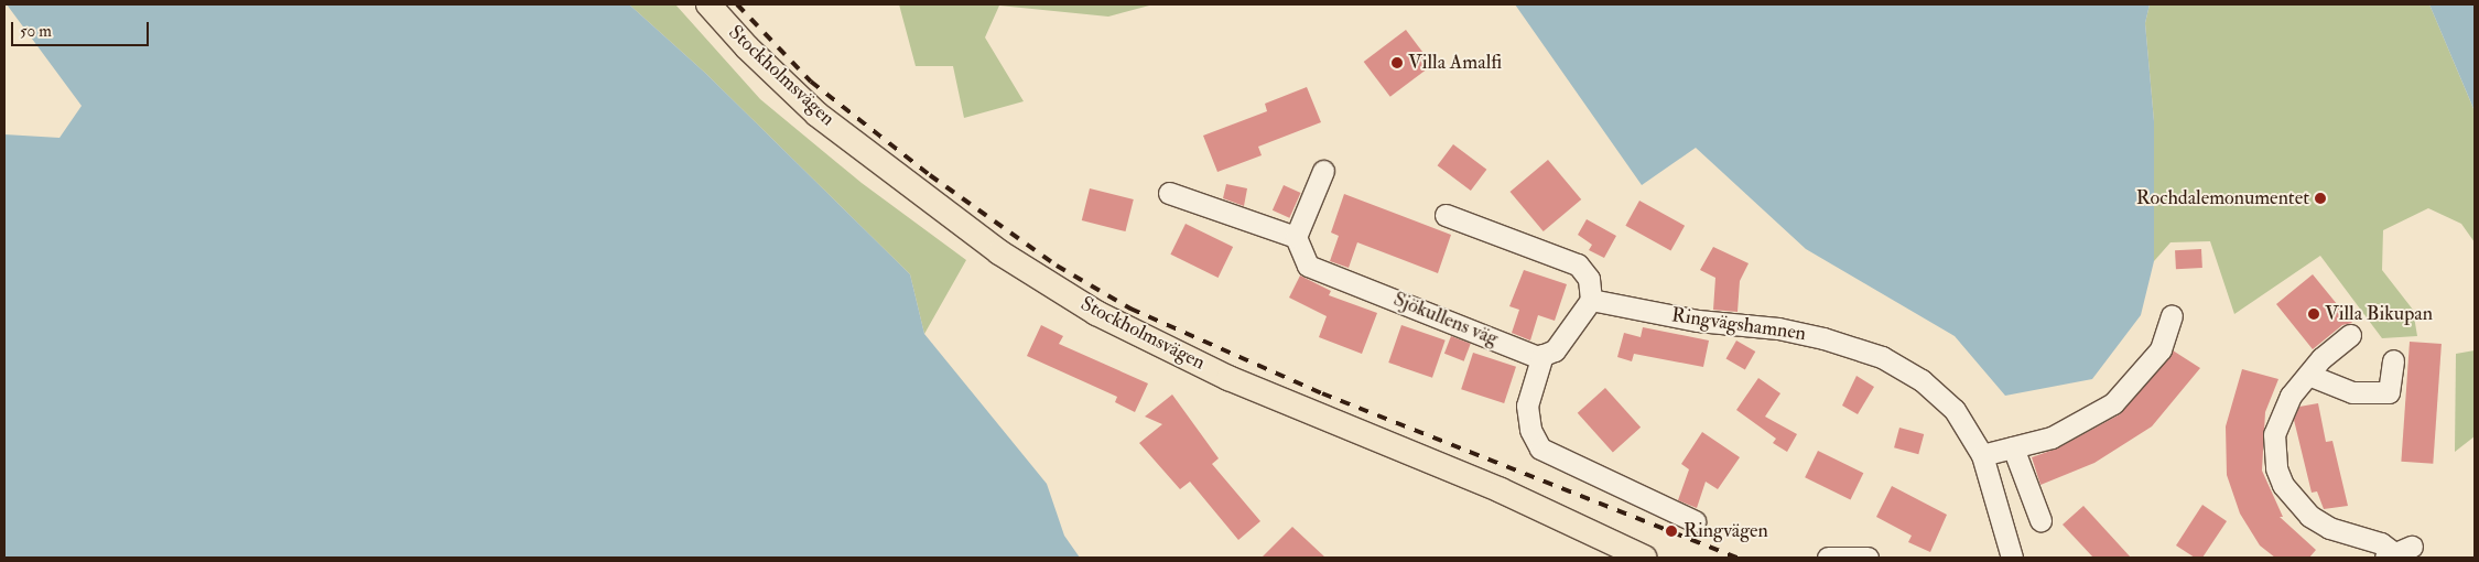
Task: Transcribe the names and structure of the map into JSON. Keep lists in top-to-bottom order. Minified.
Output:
{"streets":{"main road":["Stockholmsvägen"],"street":["Sjökullens väg","Ringvägshamnen"]},"places":["Villa Amalfi","Rochdalemonumentet","Villa Bikupan","Ringvägen"],"scale_bar":"50 m"}
